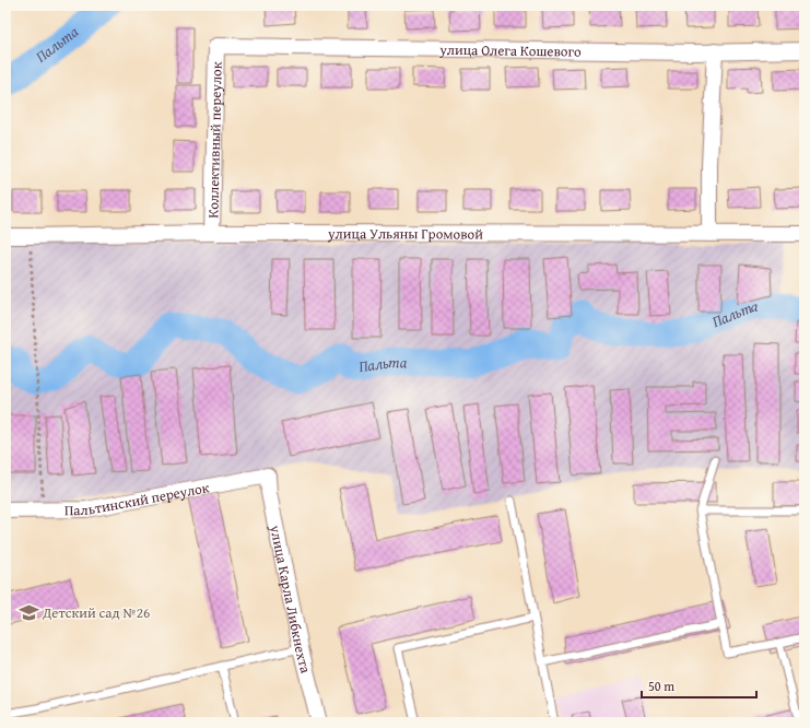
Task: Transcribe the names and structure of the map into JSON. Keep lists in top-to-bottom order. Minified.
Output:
{"streets":{"street":["улица Олега Кошевого","Коллективный переулок","улица Ульяны Громовой","Пальтинский переулок","улица Карла Либкнехта"]},"crossings":[["улица Олега Кошевого","Коллективный переулок"],["Коллективный переулок","улица Ульяны Громовой"],["Пальтинский переулок","улица Карла Либкнехта"]],"water":["Пальта"],"places":{"school or university":["Детский сад №26"]},"scale_bar":"50 m"}
